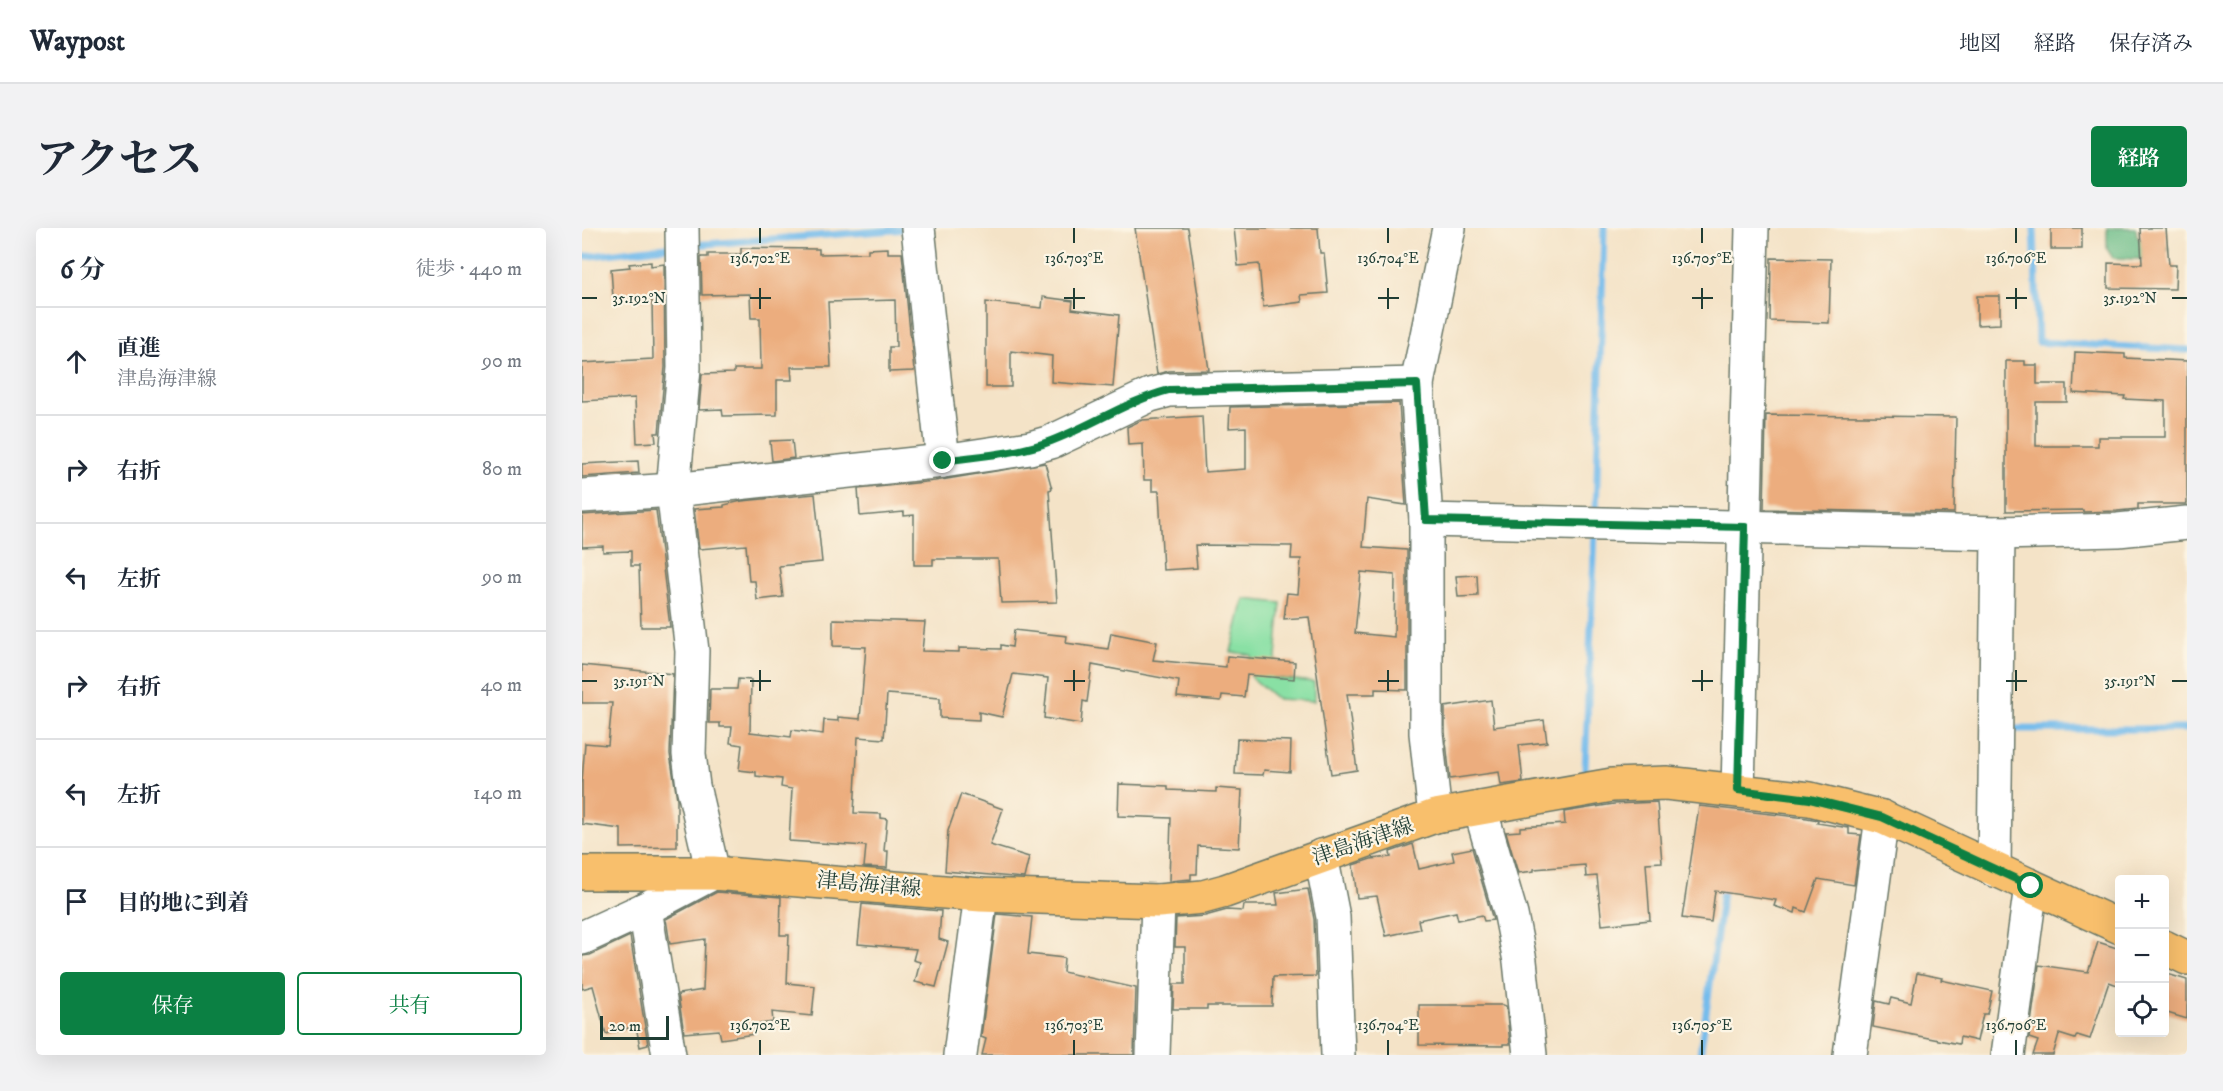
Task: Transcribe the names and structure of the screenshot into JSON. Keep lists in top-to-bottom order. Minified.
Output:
{"streets":{"main road":["津島海津線"]},"scale_bar":"20 m","page":{"header":"Waypost","nav":["地図","経路","保存済み"],"title":"アクセス","buttons":["経路",["保存","共有"]],"heading":["6 分","徒歩 · 440 m"],"list":[["直進","津島海津線","90 m"],["右折","80 m"],["左折","90 m"],["右折","40 m"],["左折","140 m"],"目的地に到着"],"map_buttons":["+","−"],"scale":"20 m"},"coordinates":["136.702°E","136.703°E","136.704°E","136.705°E","136.706°E","35.192°N","35.191°N"]}
